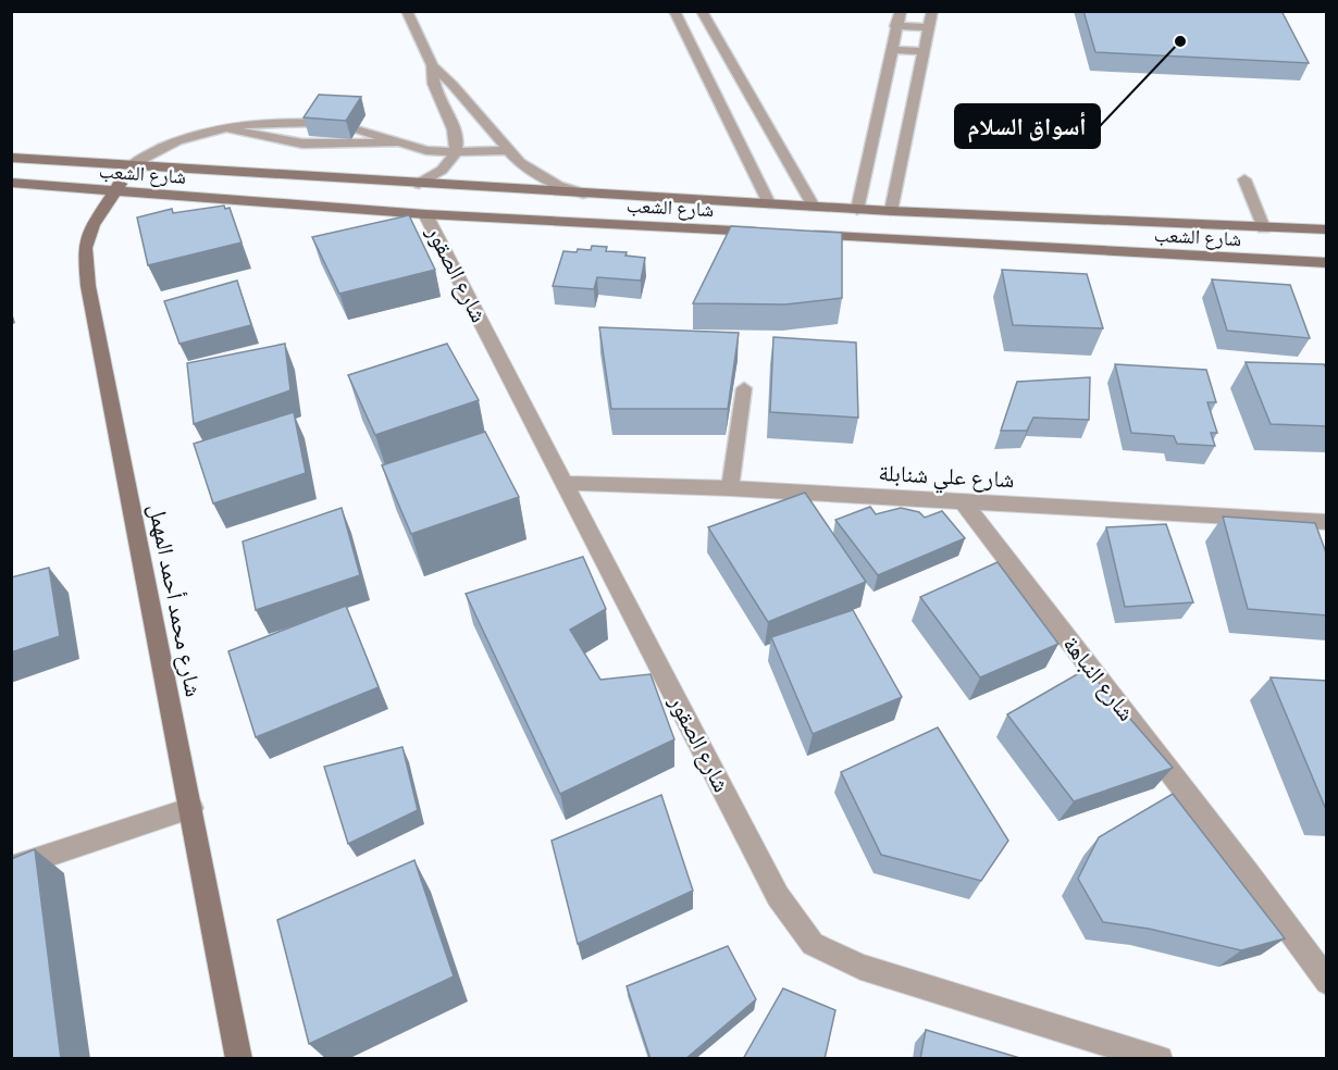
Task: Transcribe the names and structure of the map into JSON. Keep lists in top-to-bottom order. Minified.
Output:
{"streets":{"street":["شارع الشعب","شارع الصقور","شارع علي شنابلة","شارع محمد أحمد المهمل","شارع النباهة"]},"crossings":[["شارع الشعب","شارع الصقور"],["شارع الشعب","شارع محمد أحمد المهمل"],["شارع الصقور","شارع علي شنابلة"],["شارع علي شنابلة","شارع النباهة"]],"places":["أسواق السلام"]}
